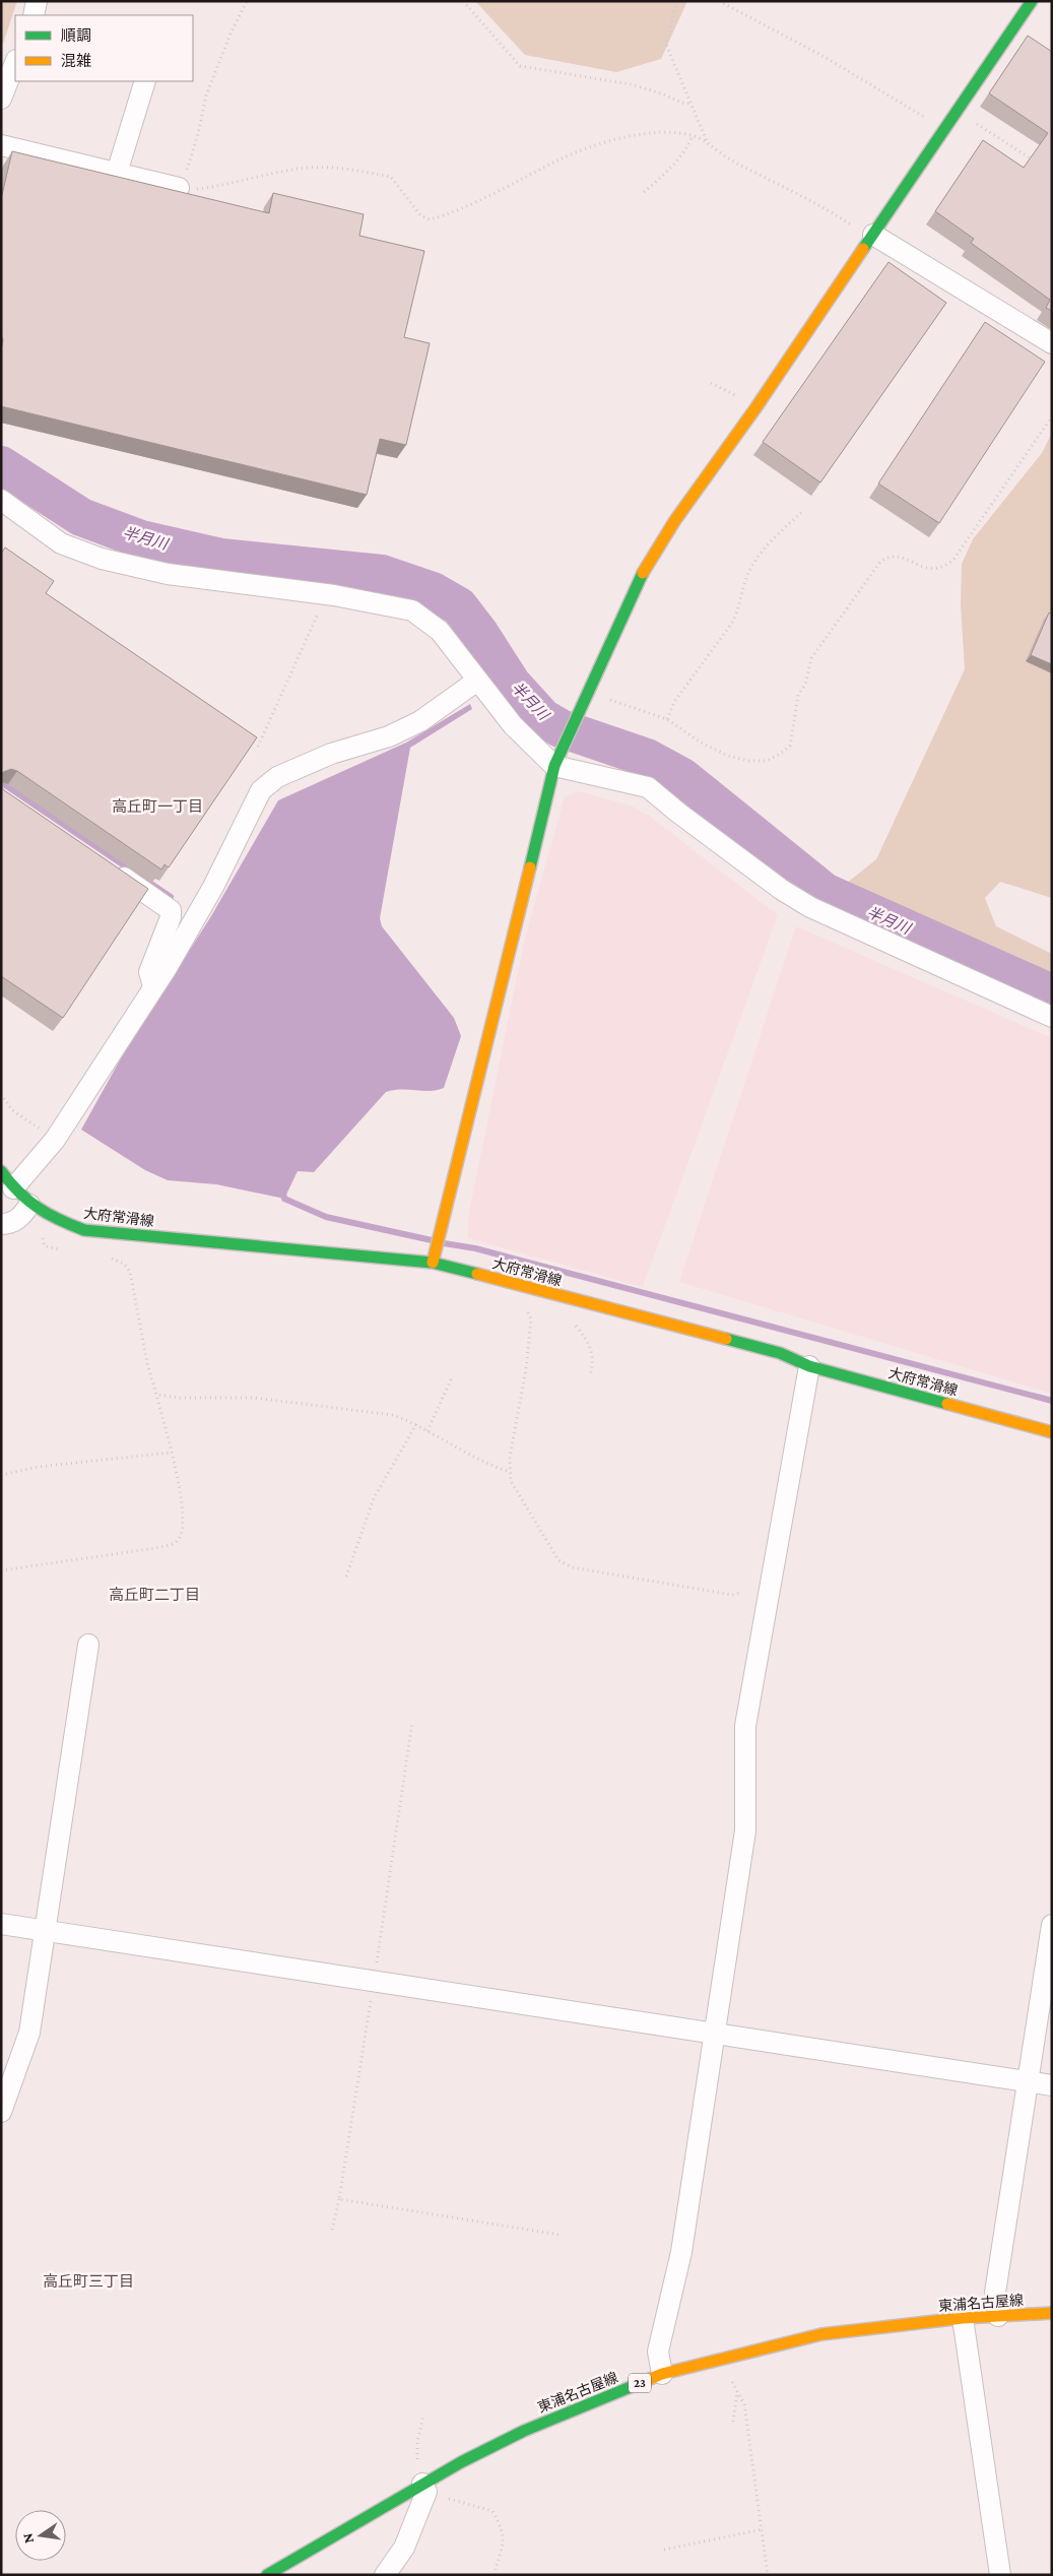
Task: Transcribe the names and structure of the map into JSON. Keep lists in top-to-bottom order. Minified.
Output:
{"streets":{"main road":["大府常滑線","東浦名古屋線","23"]},"districts":["高丘町一丁目","高丘町二丁目","高丘町三丁目"],"water":["半月川"],"legend":["順調","混雑"],"north":"left"}
